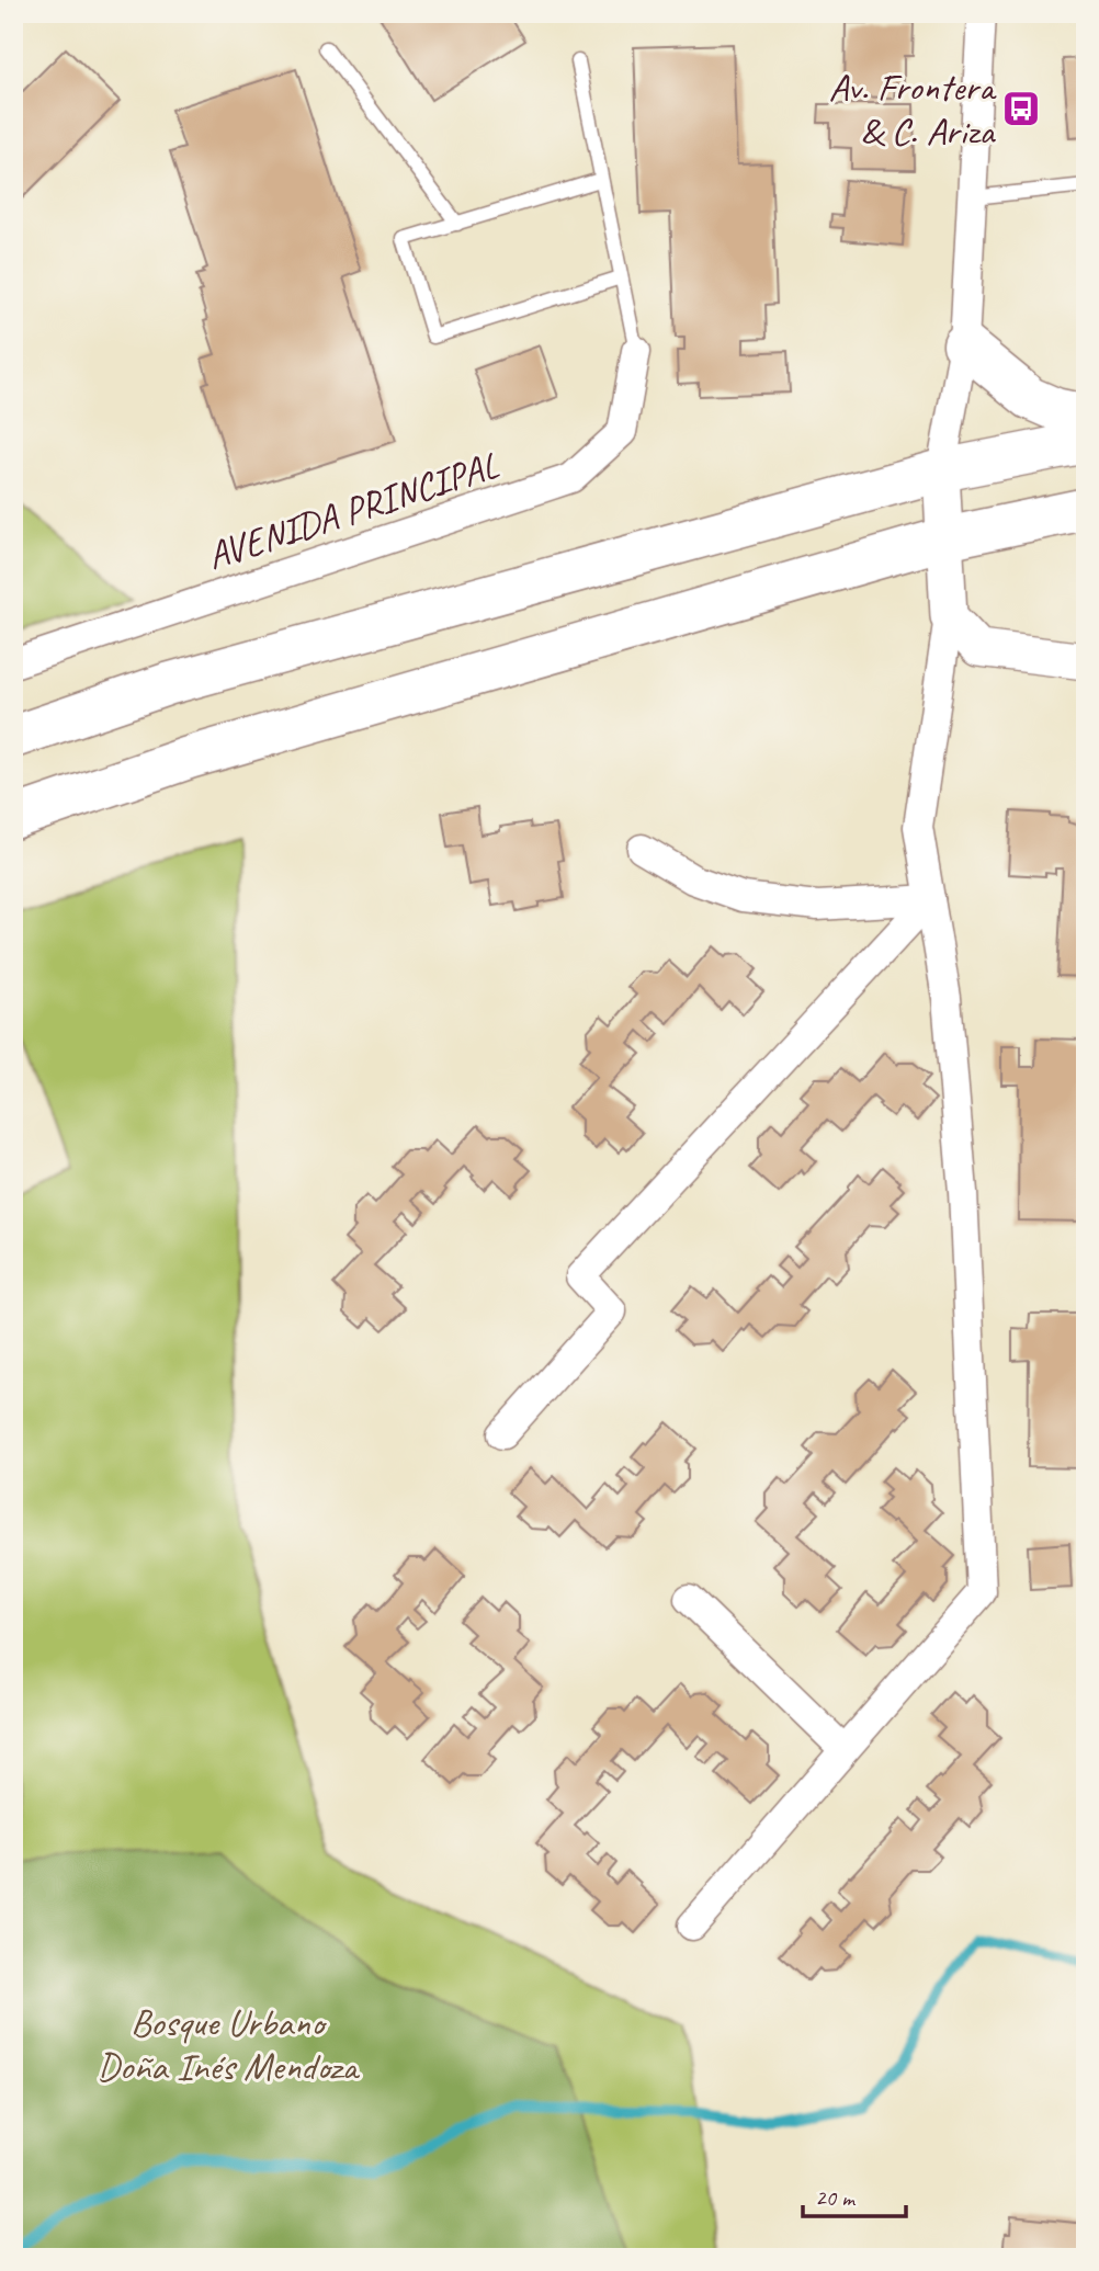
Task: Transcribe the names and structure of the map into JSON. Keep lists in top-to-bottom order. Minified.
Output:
{"streets":{"street":["AVENIDA PRINCIPAL"]},"parks":["Bosque Urbano Doña Inés Mendoza"],"places":{"bus stop":["Av. Frontera & C. Ariza"]},"scale_bar":"20 m"}
